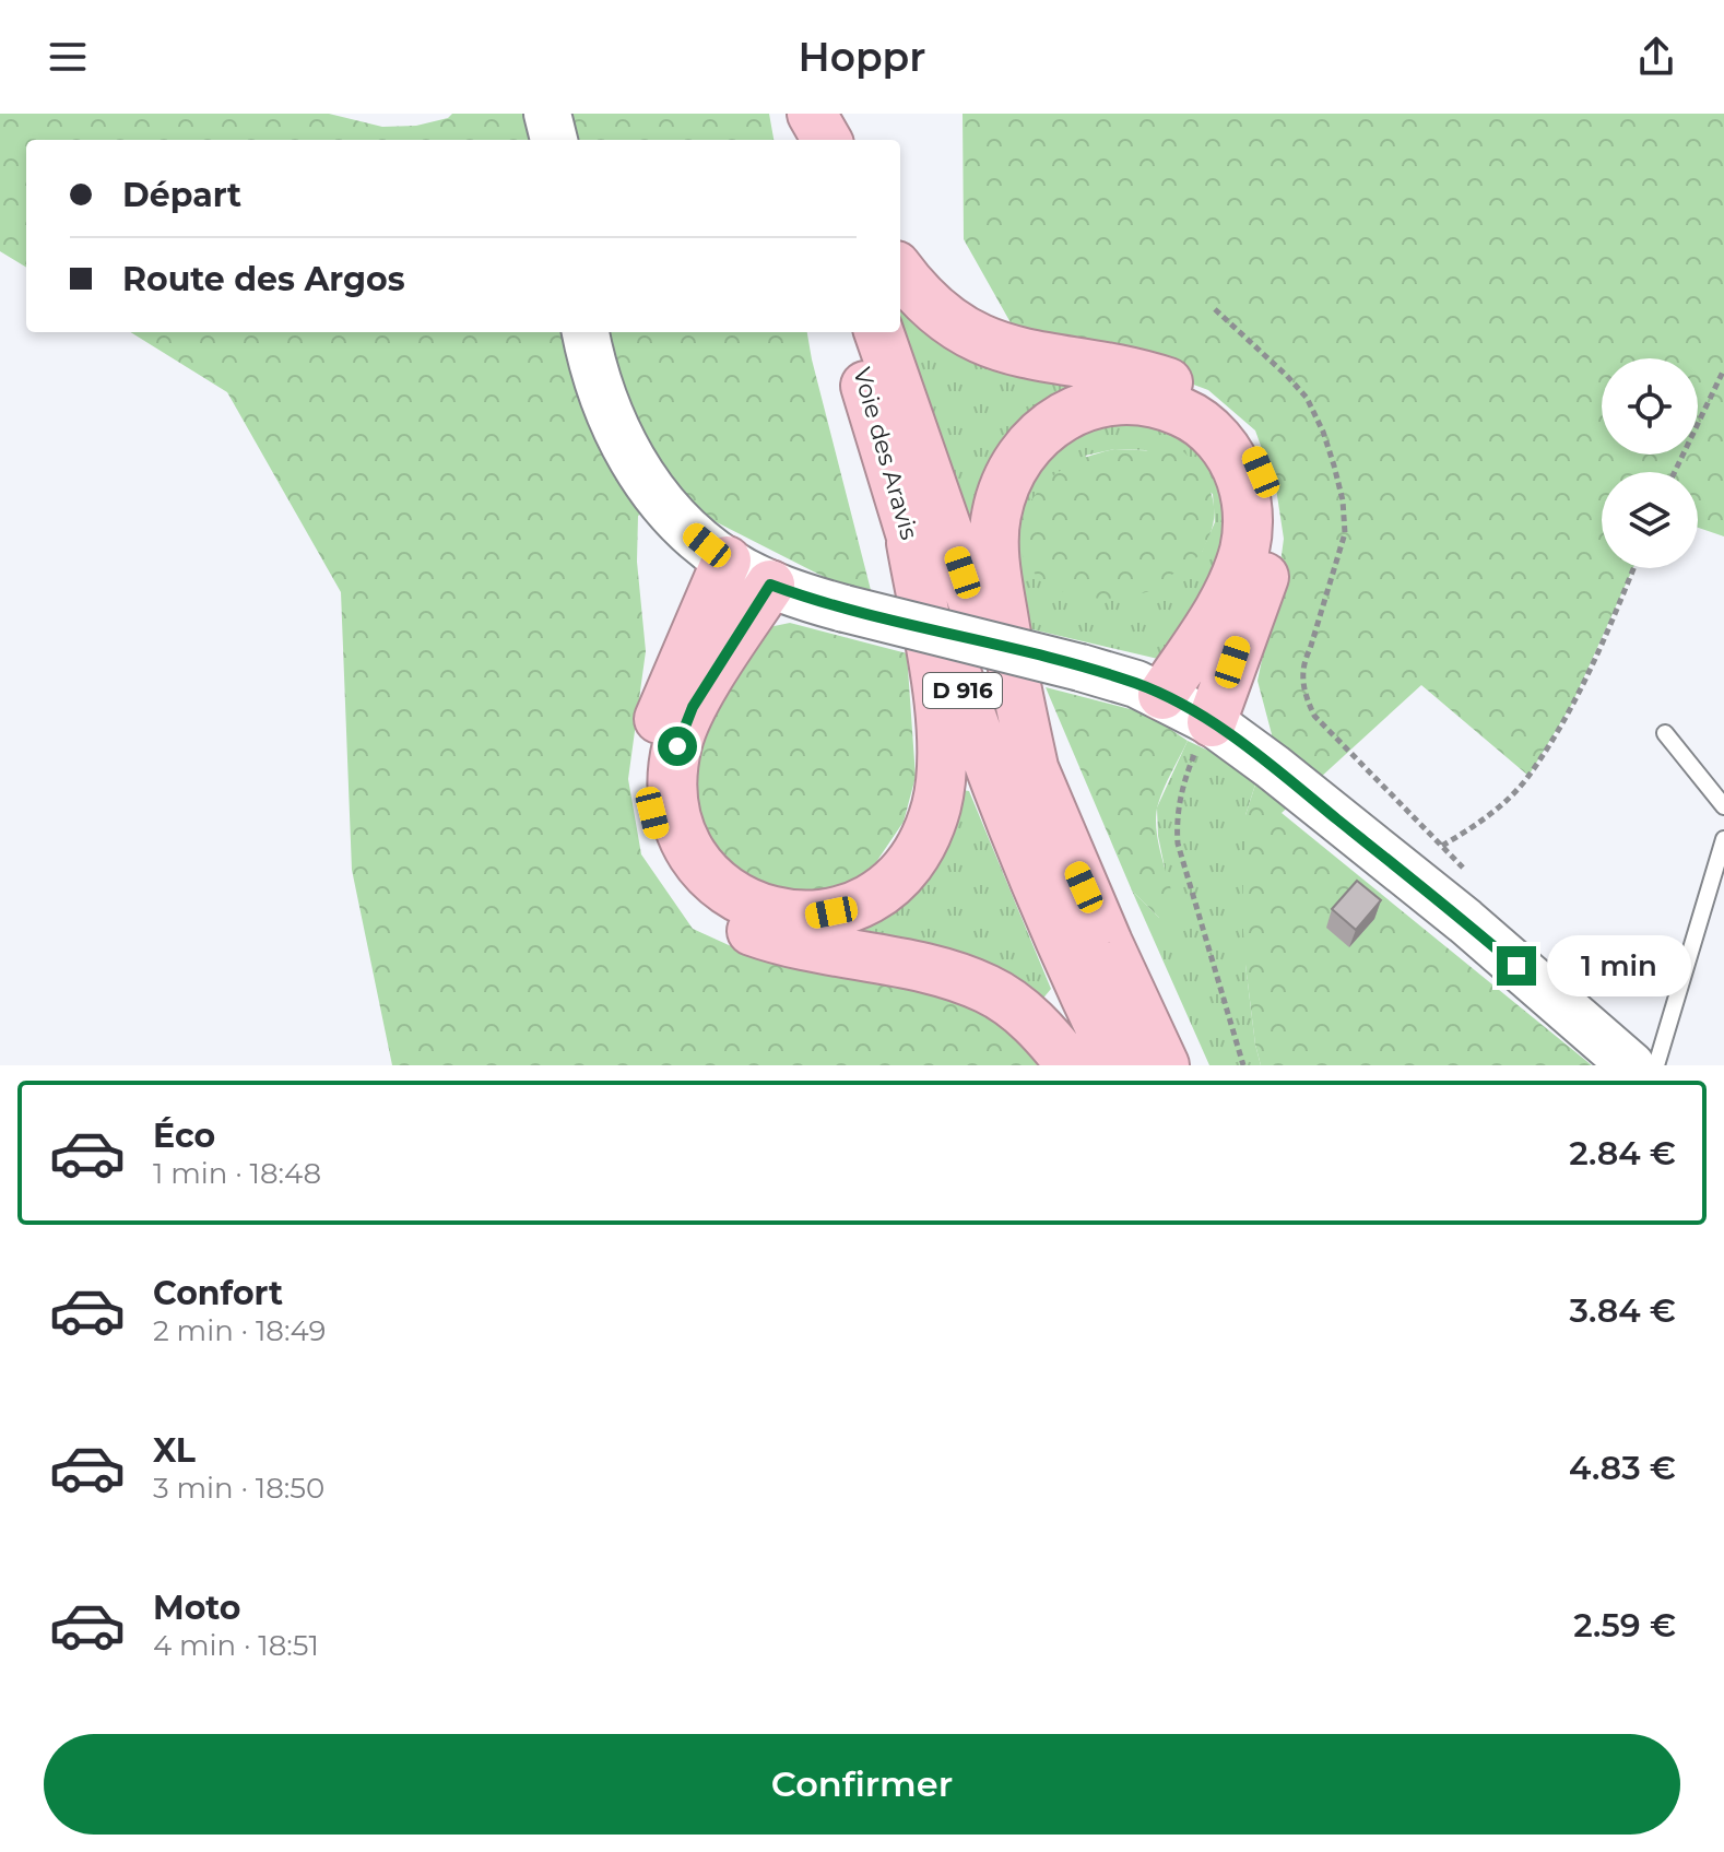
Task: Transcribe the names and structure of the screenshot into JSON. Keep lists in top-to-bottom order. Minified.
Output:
{"streets":{"highway":["Voie des Aravis","D 916"]},"page":{"header":"Hoppr","banner":["Départ","Route des Argos"],"bubble":"1 min","list":[{"name":"Éco","note":"1 min · 18:48","value":"2.84 €"},{"name":"Confort","note":"2 min · 18:49","value":"3.84 €"},{"name":"XL","note":"3 min · 18:50","value":"4.83 €"},{"name":"Moto","note":"4 min · 18:51","value":"2.59 €"}],"buttons":"Confirmer"}}
